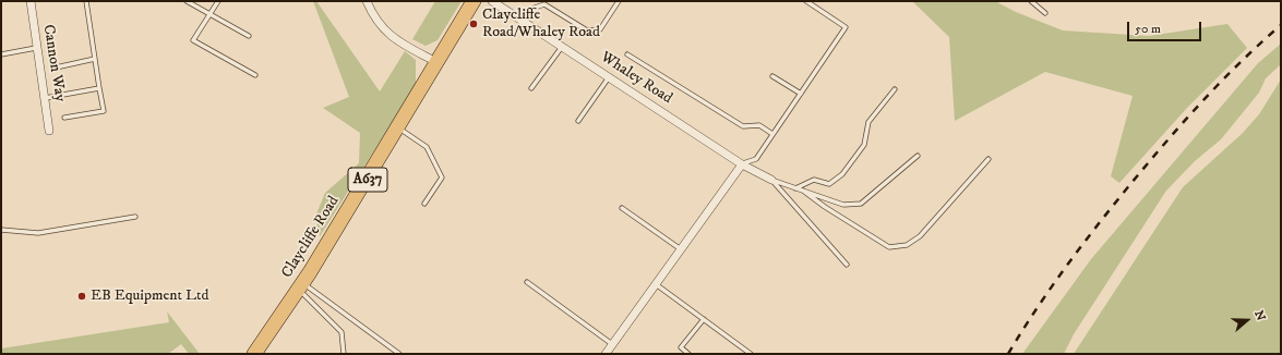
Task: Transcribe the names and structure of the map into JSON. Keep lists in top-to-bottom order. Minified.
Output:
{"streets":{"highway":["A637","Claycliffe Road"],"street":["Cannon Way","Whaley Road"]},"places":["Claycliffe Road/Whaley Road","EB Equipment Ltd"],"scale_bar":"50 m","north":"right"}
